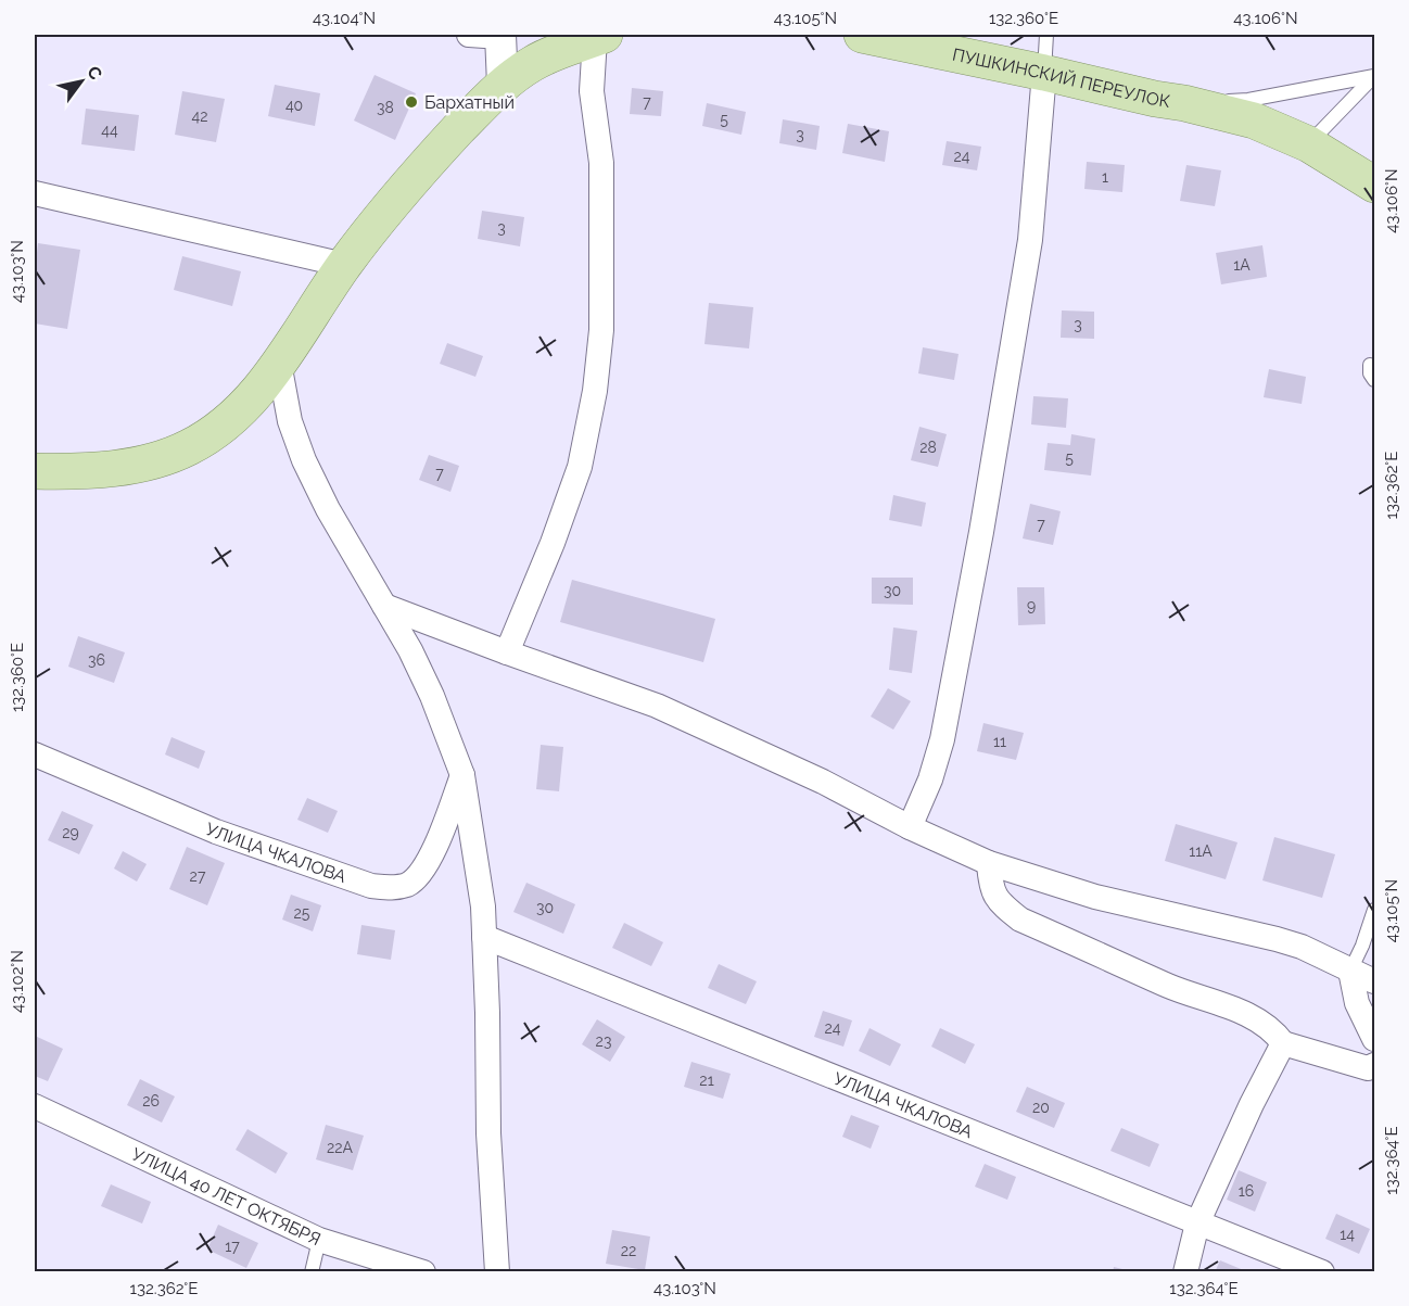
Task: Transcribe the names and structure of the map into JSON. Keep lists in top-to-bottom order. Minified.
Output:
{"streets":{"main road":["ПУШКИНСКИЙ ПЕРЕУЛОК"],"street":["УЛИЦА ЧКАЛОВА","УЛИЦА 40 ЛЕТ ОКТЯБРЯ"]},"places":["Бархатный"],"house_numbers":["7","40","38","42","5","44","3","24","1","3","1А","3","28","5","7","7","30","9","36","11","29","11А","27","30","25","24","23","21","26","20","22А","16","14","17","22"],"north":"top right","coordinates":["43.104°N","43.105°N","132.360°E","43.106°N","43.103°N","132.362°E","43.102°N","132.364°E"]}
